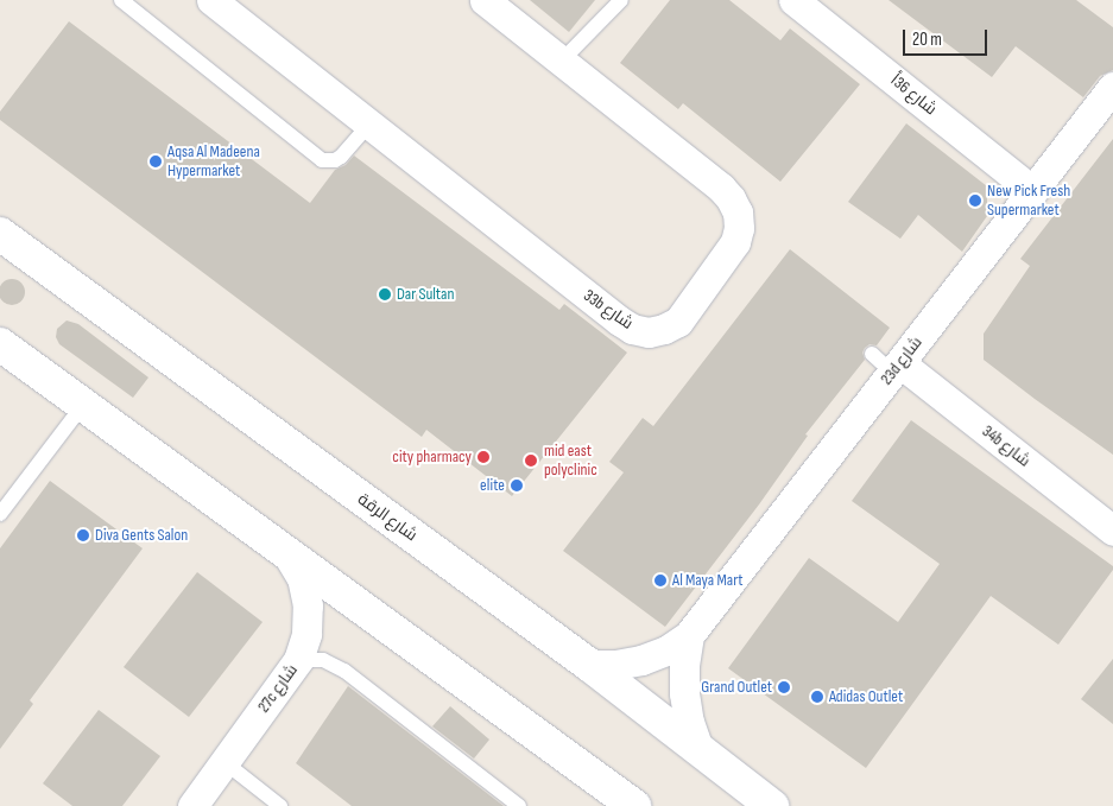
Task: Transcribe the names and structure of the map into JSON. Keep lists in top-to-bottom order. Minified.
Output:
{"streets":{"street":["شارع 36أ","33b شارع","23d شارع","34b شارع","شارع الرقة","27c شارع"]},"crossings":[["شارع 36أ","23d شارع"],["23d شارع","34b شارع"],["23d شارع","شارع الرقة"]],"places":["Aqsa Al Madeena Hypermarket","New Pick Fresh Supermarket","Dar Sultan","city pharmacy","mid east polyclinic","elite","Diva Gents Salon","Al Maya Mart","Grand Outlet","Adidas Outlet"],"scale_bar":"20 m"}
